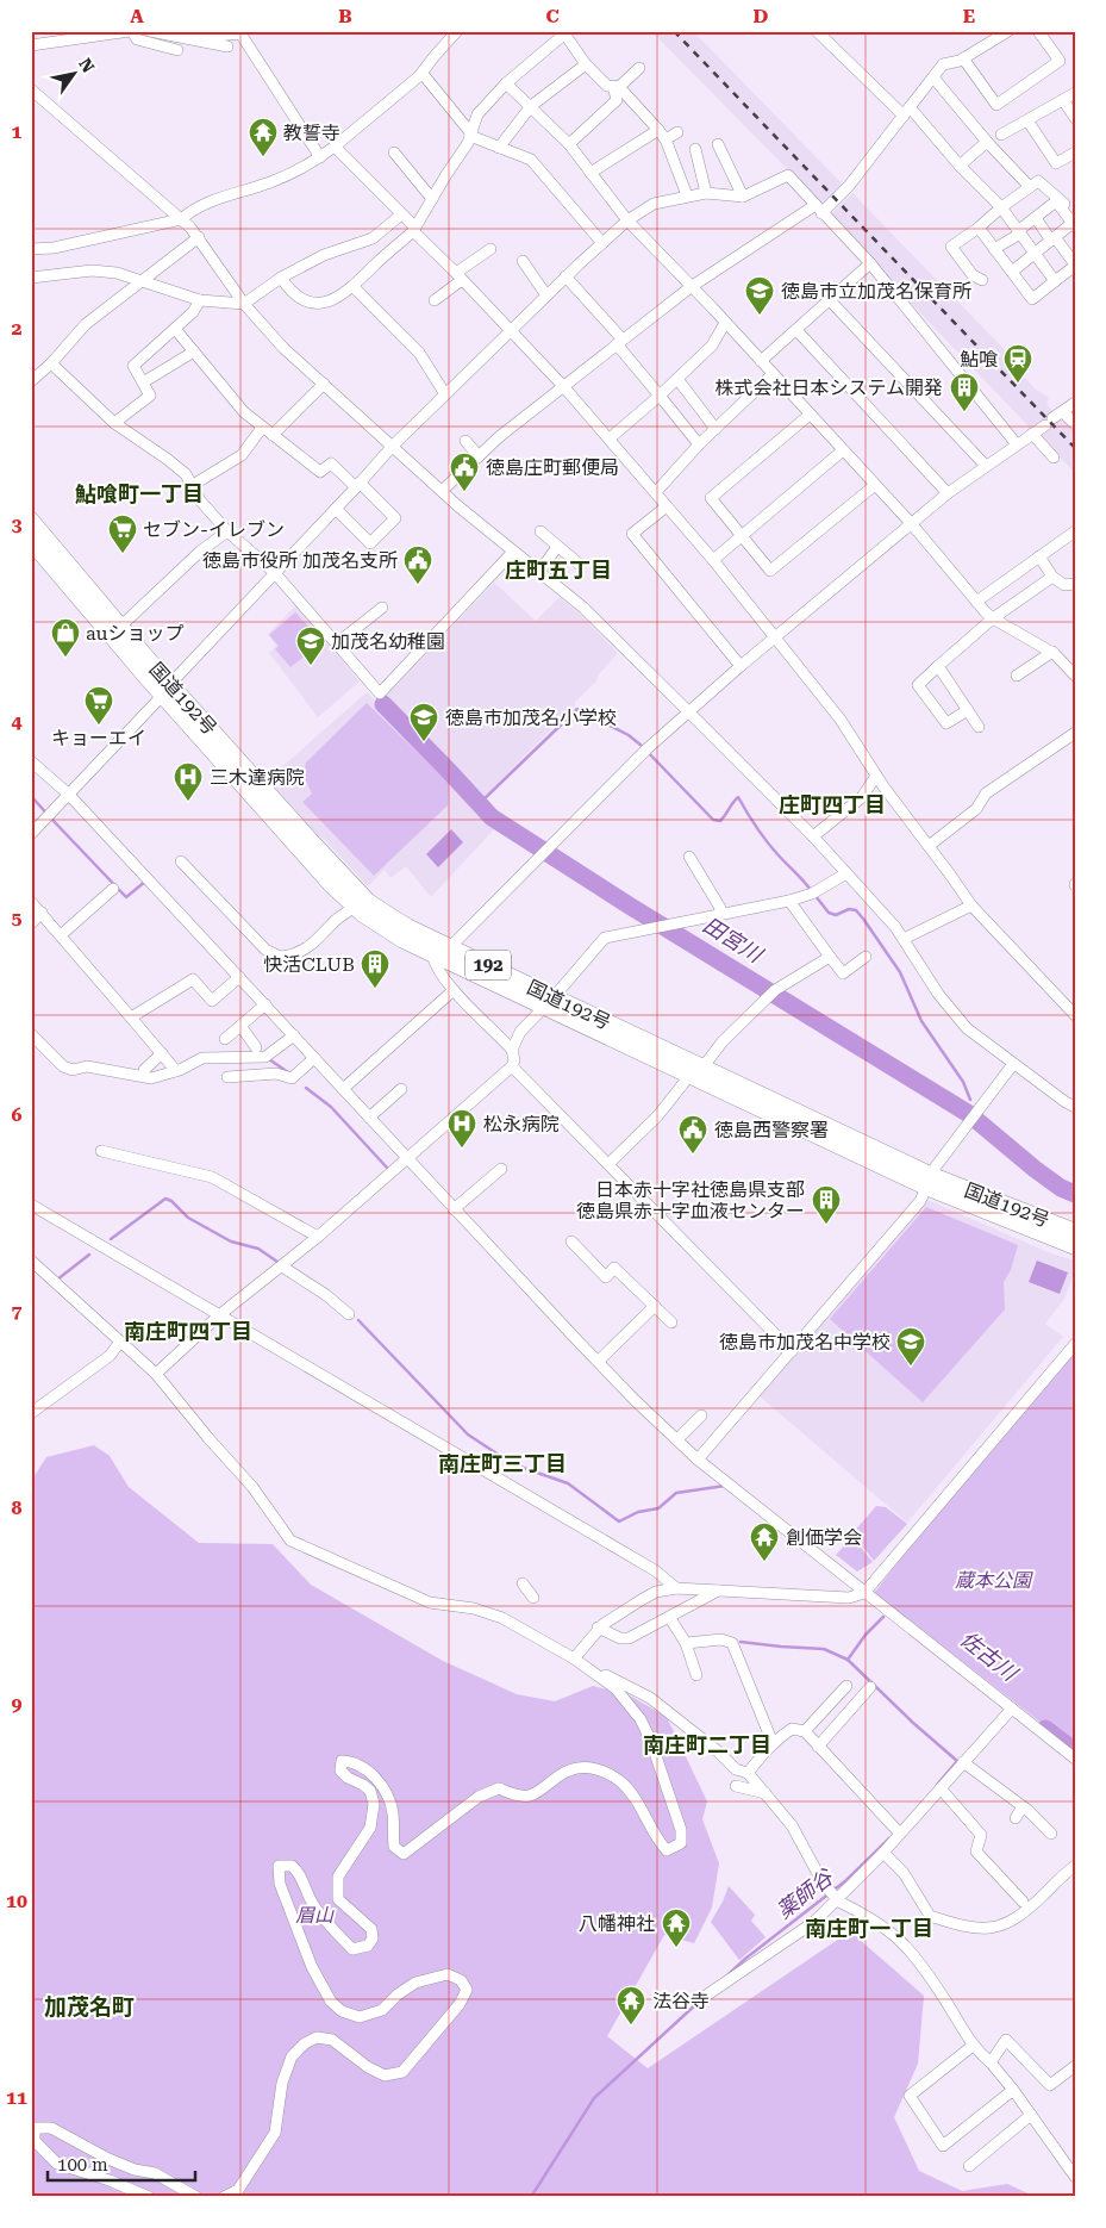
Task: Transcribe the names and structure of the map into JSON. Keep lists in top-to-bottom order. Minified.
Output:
{"streets":{"highway":["国道192号","192"]},"districts":["鮎喰町一丁目","庄町五丁目","庄町四丁目","南庄町四丁目","南庄町三丁目","南庄町二丁目","南庄町一丁目","加茂名町"],"water":["田宮川","佐古川","薬師谷"],"parks":["蔵本公園","眉山"],"places":{"temple":["教誓寺","創価学会","八幡神社","法谷寺"],"school or university":["徳島市立加茂名保育所","加茂名幼稚園","徳島市加茂名小学校","徳島市加茂名中学校"],"station":["鮎喰"],"building":["株式会社日本システム開発","快活CLUB","日本赤十字社徳島県支部 徳島県赤十字血液センター"],"public building":["徳島庄町郵便局","徳島市役所 加茂名支所","徳島西警察署"],"supermarket":["セブン-イレブン","キョーエイ"],"shop":["auショップ"],"hospital":["三木達病院","松永病院"]},"scale_bar":"100 m","north":"top right","grid":{"columns":["A","B","C","D","E"],"rows":["1","2","3","4","5","6","7","8","9","10","11"]}}
